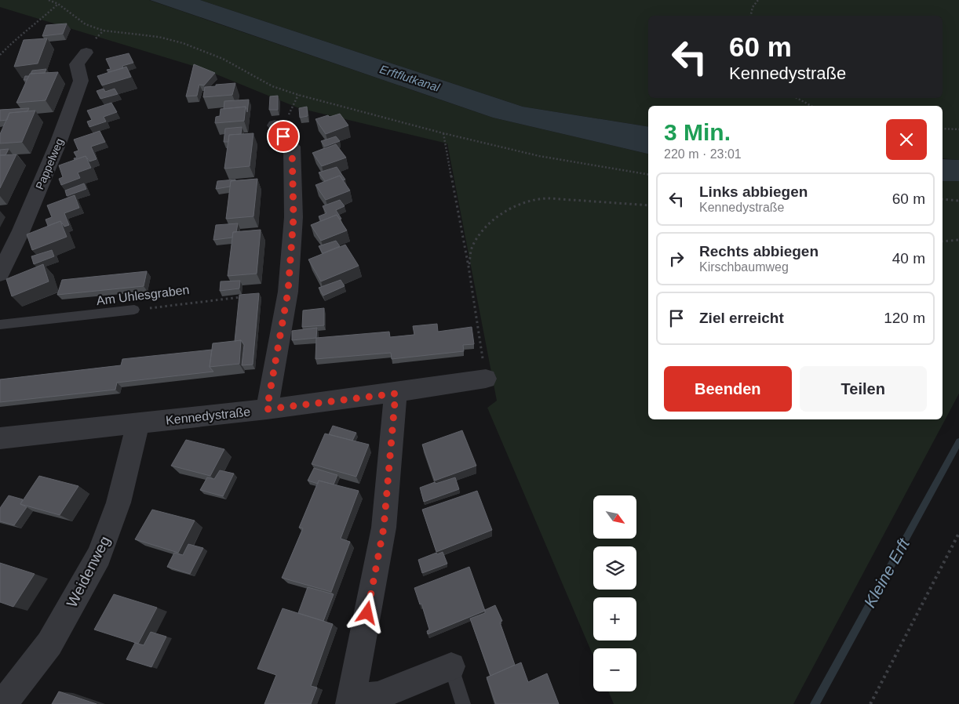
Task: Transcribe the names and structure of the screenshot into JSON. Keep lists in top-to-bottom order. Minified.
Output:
{"streets":{"street":["Pappelweg","Kennedystraße","Weidenweg"],"lane":["Am Uhlesgraben"]},"crossings":[["Kennedystraße","Weidenweg"]],"water":["Erftflutkanal","Kleine Erft"],"north":"bottom right","page":{"turn":["60 m","Kennedystraße"],"heading":["3 Min.","220 m · 23:01"],"list":[{"name":"Links abbiegen","note":"Kennedystraße","value":"60 m"},{"name":"Rechts abbiegen","note":"Kirschbaumweg","value":"40 m"},{"name":"Ziel erreicht","value":"120 m"}],"buttons":["Beenden","Teilen"],"map_buttons":["+","−"]}}
